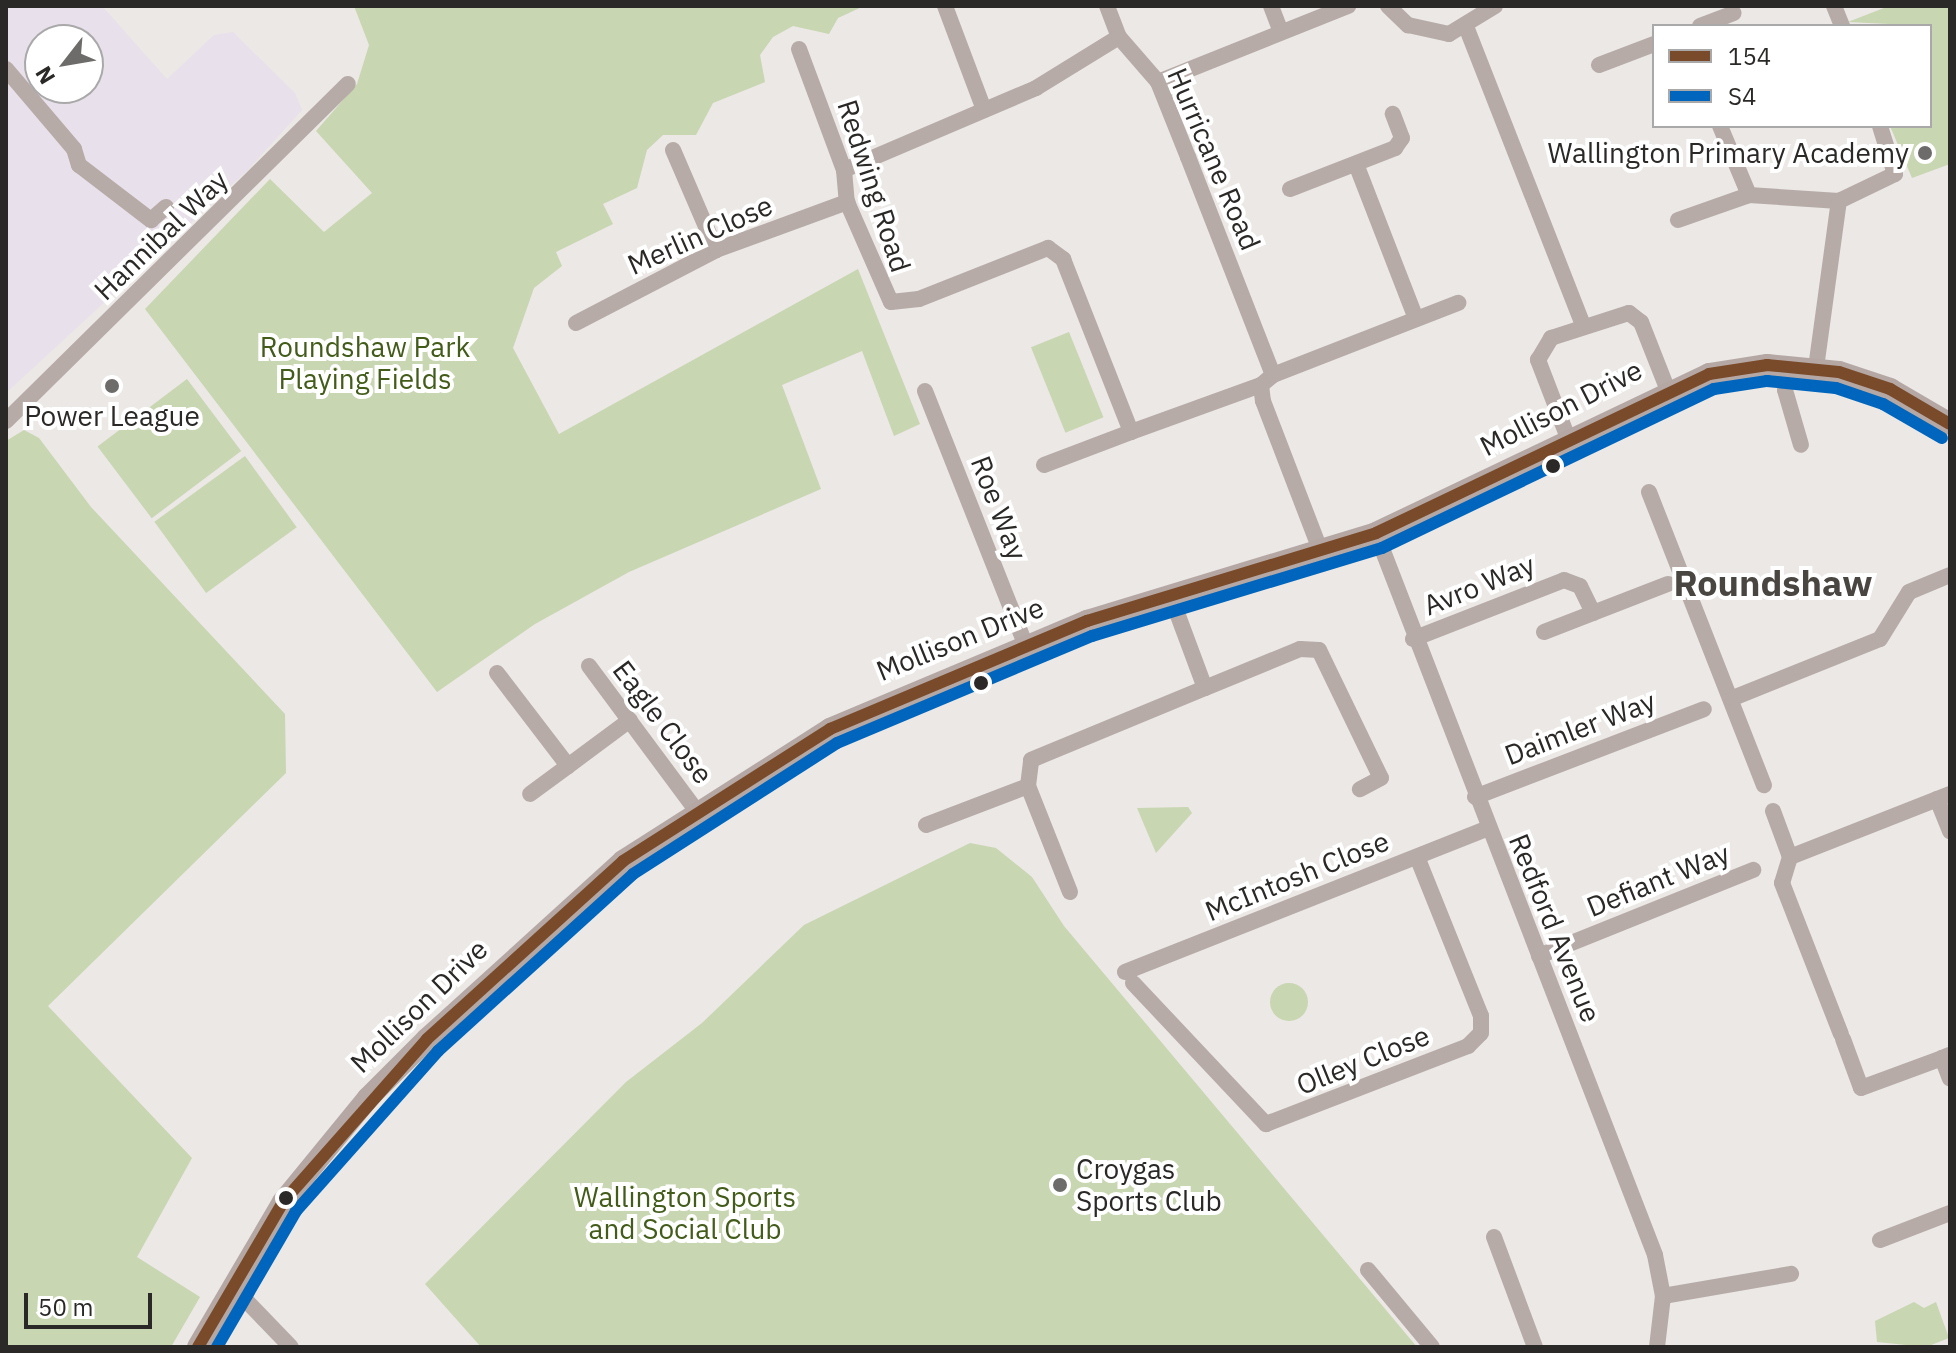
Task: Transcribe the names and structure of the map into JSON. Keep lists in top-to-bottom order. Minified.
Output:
{"streets":{"main road":["Mollison Drive"],"street":["Hurricane Road","Redwing Road","Hannibal Way","Merlin Close","Roe Way","Avro Way","Eagle Close","Daimler Way","McIntosh Close","Defiant Way","Redford Avenue","Olley Close"]},"crossings":[["Hurricane Road","Mollison Drive"],["Redwing Road","Merlin Close"],["Mollison Drive","Roe Way"],["Mollison Drive","Eagle Close"],["Mollison Drive","Redford Avenue"],["Avro Way","Redford Avenue"],["Daimler Way","Redford Avenue"],["McIntosh Close","Redford Avenue"],["McIntosh Close","Olley Close"],["Defiant Way","Redford Avenue"]],"districts":["Roundshaw"],"parks":["Roundshaw Park Playing Fields","Wallington Sports and Social Club"],"places":["Wallington Primary Academy","Power League","Croygas Sports Club"],"lines":["transit line 154","transit line S4"],"legend":["154","S4"],"scale_bar":"50 m","north":"bottom left"}
